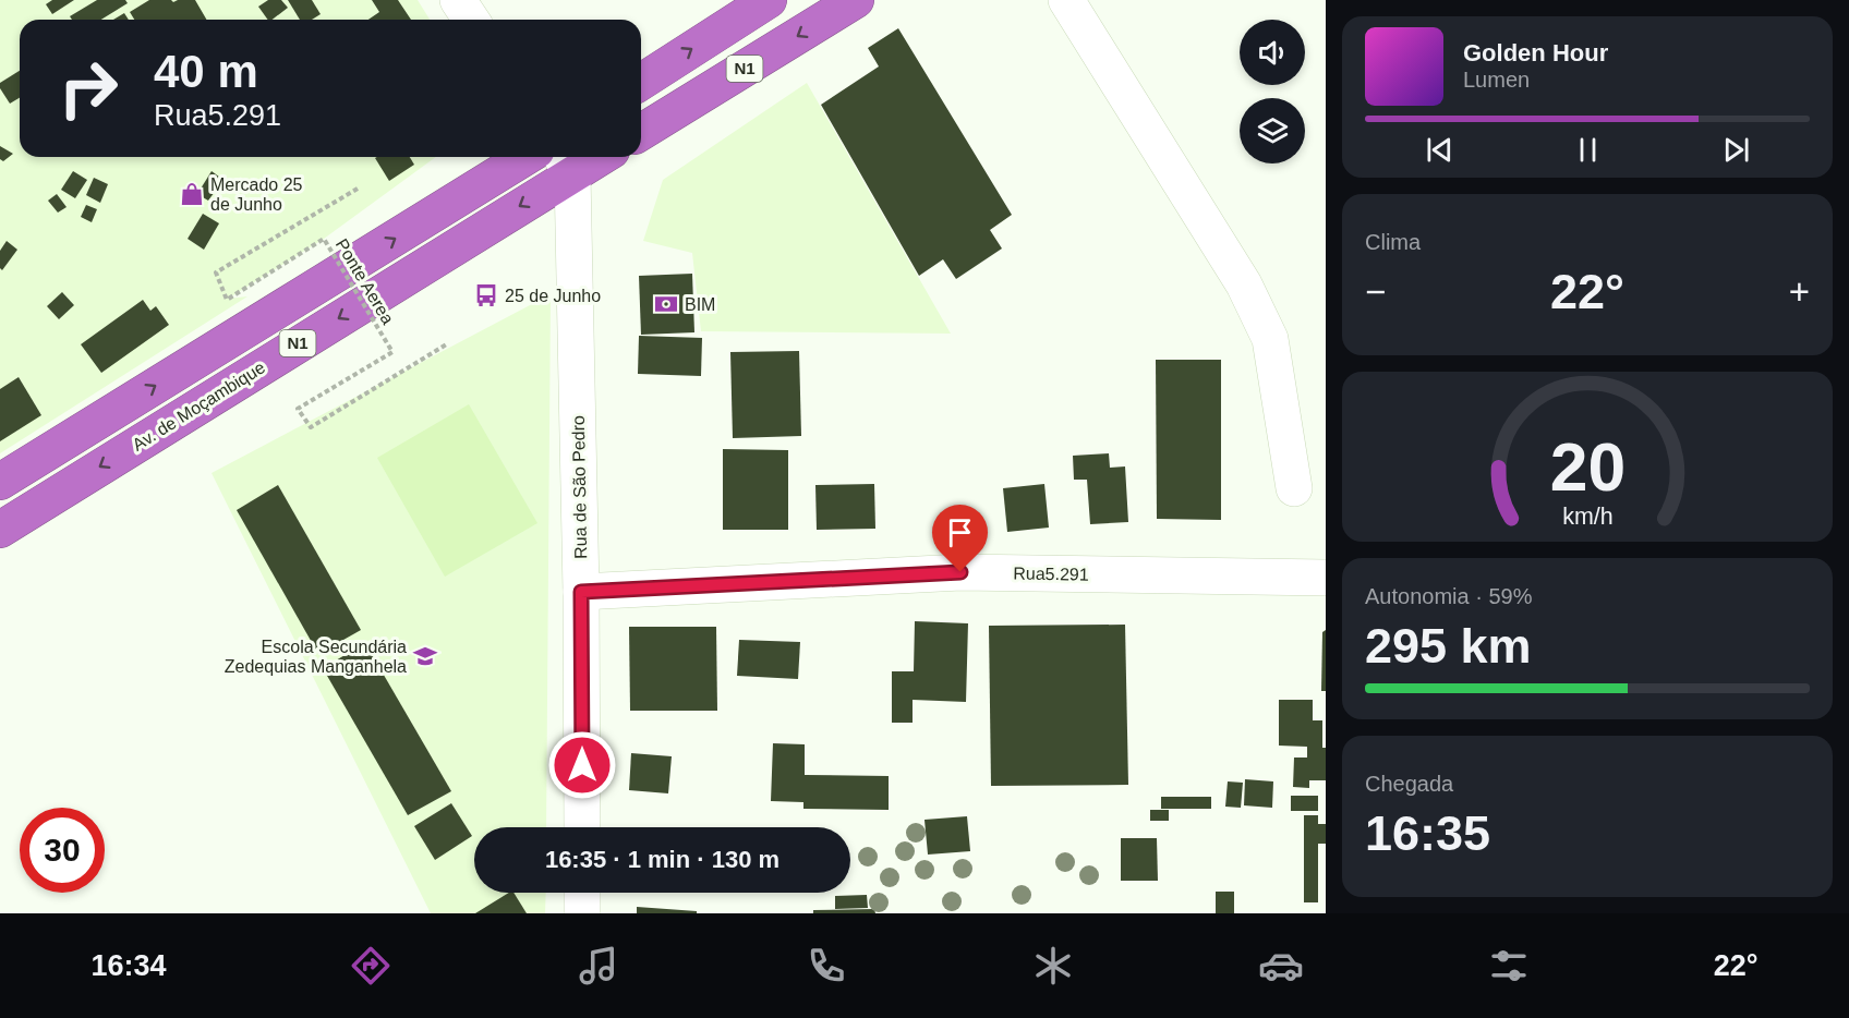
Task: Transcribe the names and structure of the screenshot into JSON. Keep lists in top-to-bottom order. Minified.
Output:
{"streets":{"highway":["N1","Av. de Moçambique"],"street":["Rua de São Pedro","Rua5.291"],"path":["Ponte Aerea"]},"crossings":[["Av. de Moçambique","Rua de São Pedro"],["Rua de São Pedro","Rua5.291"]],"places":{"shop":["Mercado 25 de Junho"],"bus stop":["25 de Junho"],"bank":["BIM"],"school or university":["Escola Secundária Zedequias Manganhela"]},"page":{"turn":["40 m","Rua5.291"],"song":["Golden Hour","Lumen"],"tile":["Clima",["Autonomia · 59%","295 km"],["Chegada","16:35"]],"heat":["−","22°","+"],"limit":"30","trip":"16:35 · 1 min · 130 m","tabs":["16:34","22°"],"gauge":["20","km/h"]}}
